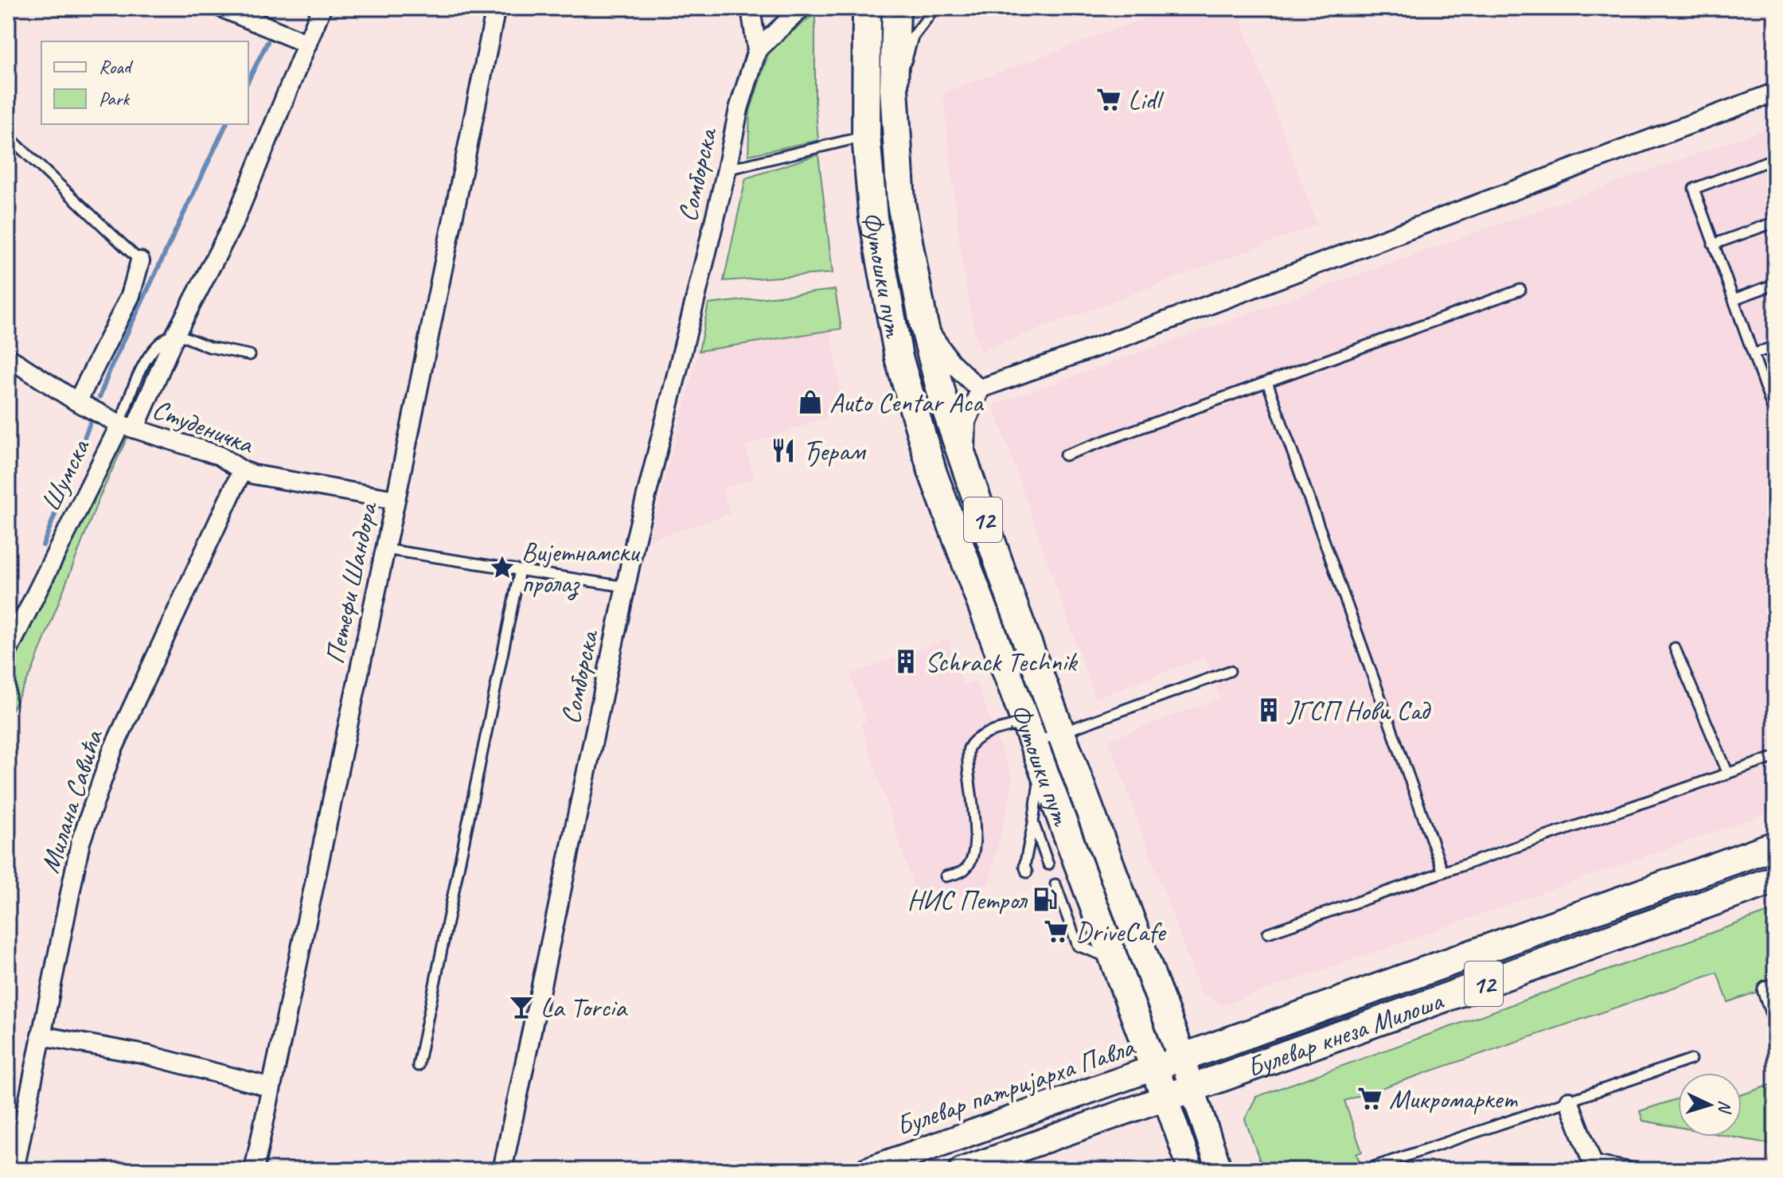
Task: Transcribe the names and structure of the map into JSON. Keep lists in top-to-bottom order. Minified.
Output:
{"streets":{"main road":["Футошки пут","12","Булевар кнеза Милоша","Булевар патријарха Павла"],"street":["Сомборска","Студеничка","Шумска","Петефи Шандора","Милана Савића"]},"crossings":[["Футошки пут","12"],["Футошки пут","Булевар кнеза Милоша"],["Футошки пут","Булевар патријарха Павла"],["Студеничка","Шумска"],["Студеничка","Петефи Шандора"],["Студеничка","Милана Савића"],["12","Булевар кнеза Милоша"],["12","Булевар патријарха Павла"],["Булевар кнеза Милоша","Булевар патријарха Павла"]],"places":{"supermarket":["Lidl","DriveCafe","Микромаркет"],"shop":["Auto Centar Aca"],"restaurant":["Ђерам"],"place":["Вијетнамски пролаз"],"building":["Schrack Technik","ЈГСП Нови Сад"],"fuel station":["НИС Петрол"],"bar":["La Torcia"]},"legend":["Road","Park"],"north":"right"}
